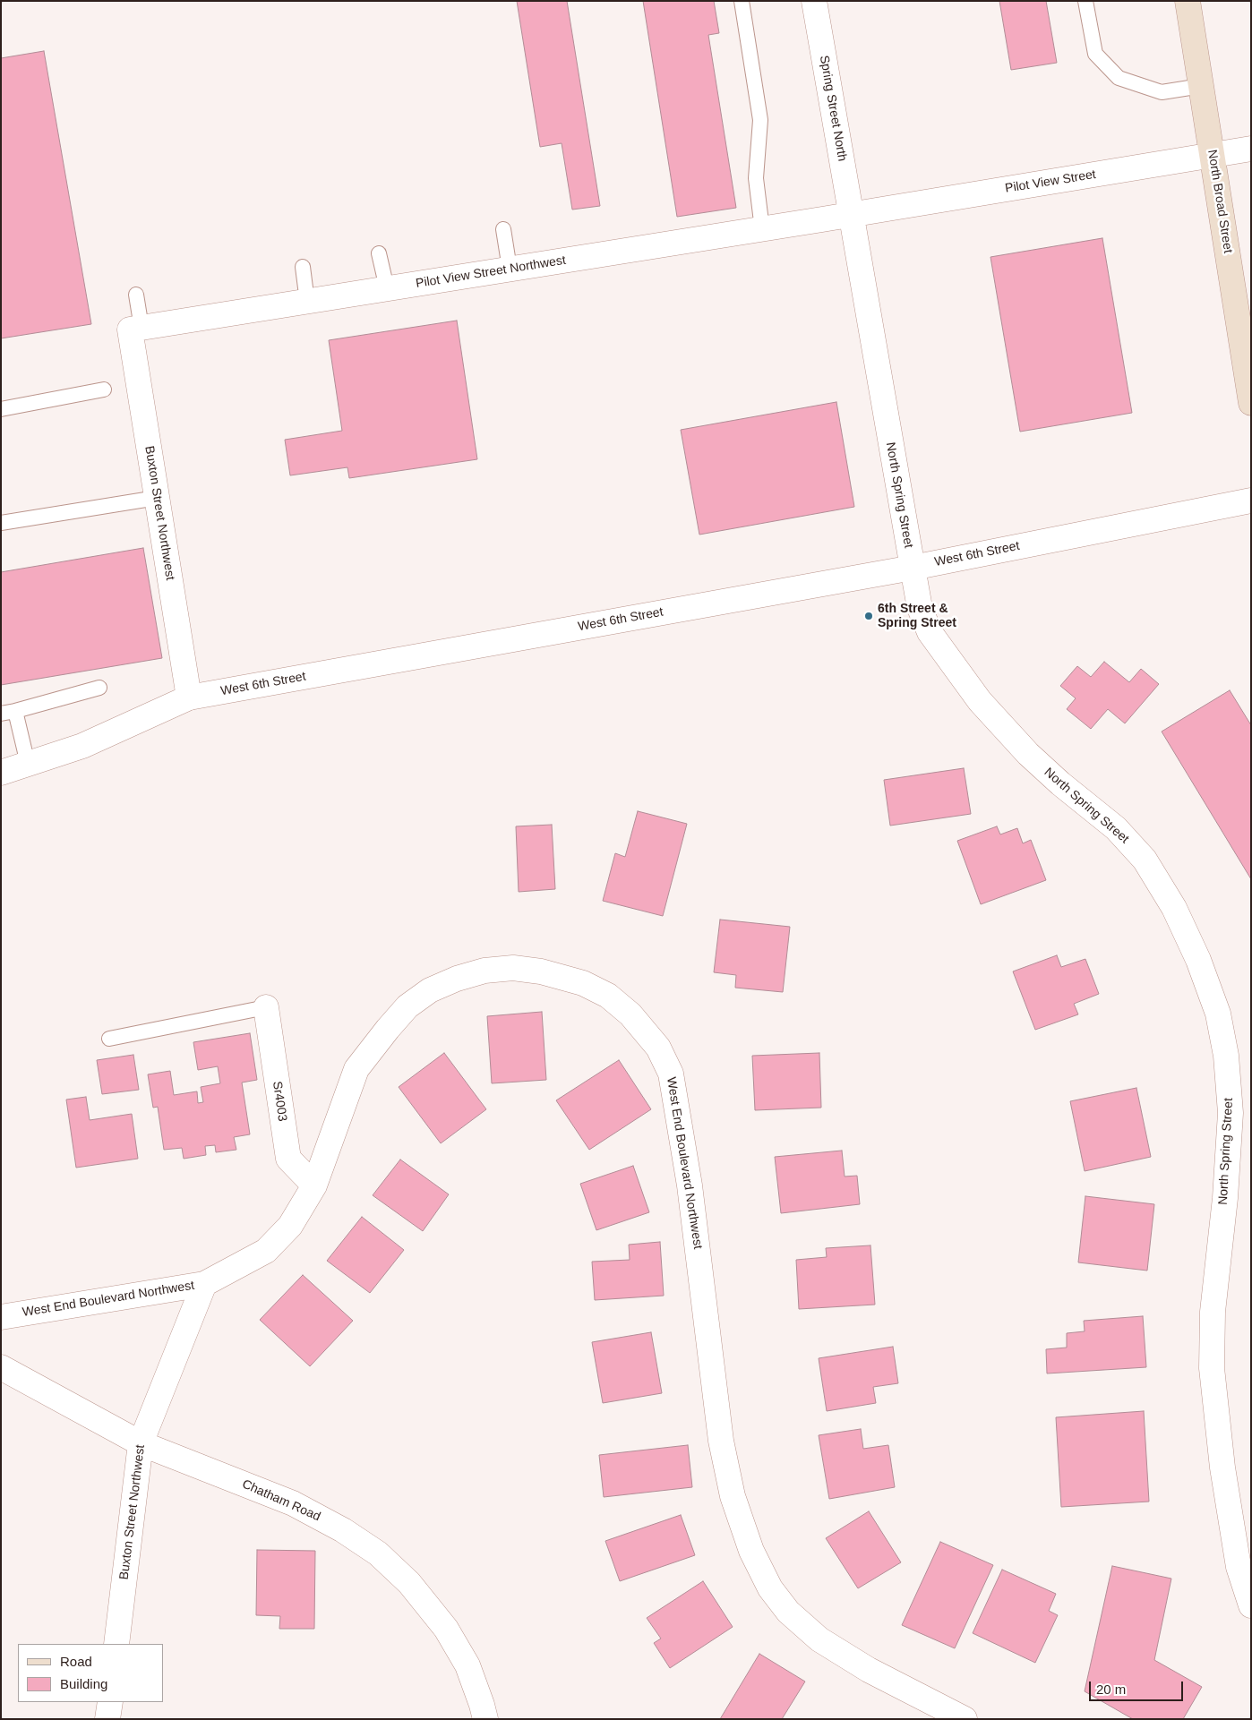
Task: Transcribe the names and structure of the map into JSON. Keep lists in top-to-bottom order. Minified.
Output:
{"streets":{"main road":["North Broad Street"],"street":["Spring Street North","Pilot View Street","Pilot View Street Northwest","North Spring Street","Buxton Street Northwest","West 6th Street","Sr4003","West End Boulevard Northwest","Chatham Road"]},"crossings":[["Spring Street North","Pilot View Street"],["Spring Street North","Pilot View Street Northwest"],["Spring Street North","North Spring Street"],["Pilot View Street","North Broad Street"],["Pilot View Street","Pilot View Street Northwest"],["Pilot View Street","North Spring Street"],["Pilot View Street Northwest","North Spring Street"],["Pilot View Street Northwest","Buxton Street Northwest"],["North Spring Street","West 6th Street"],["Buxton Street Northwest","West 6th Street"],["Buxton Street Northwest","West End Boulevard Northwest"],["Buxton Street Northwest","Chatham Road"],["Sr4003","West End Boulevard Northwest"]],"places":["6th Street & Spring Street"],"legend":["Road","Building"],"scale_bar":"20 m"}
